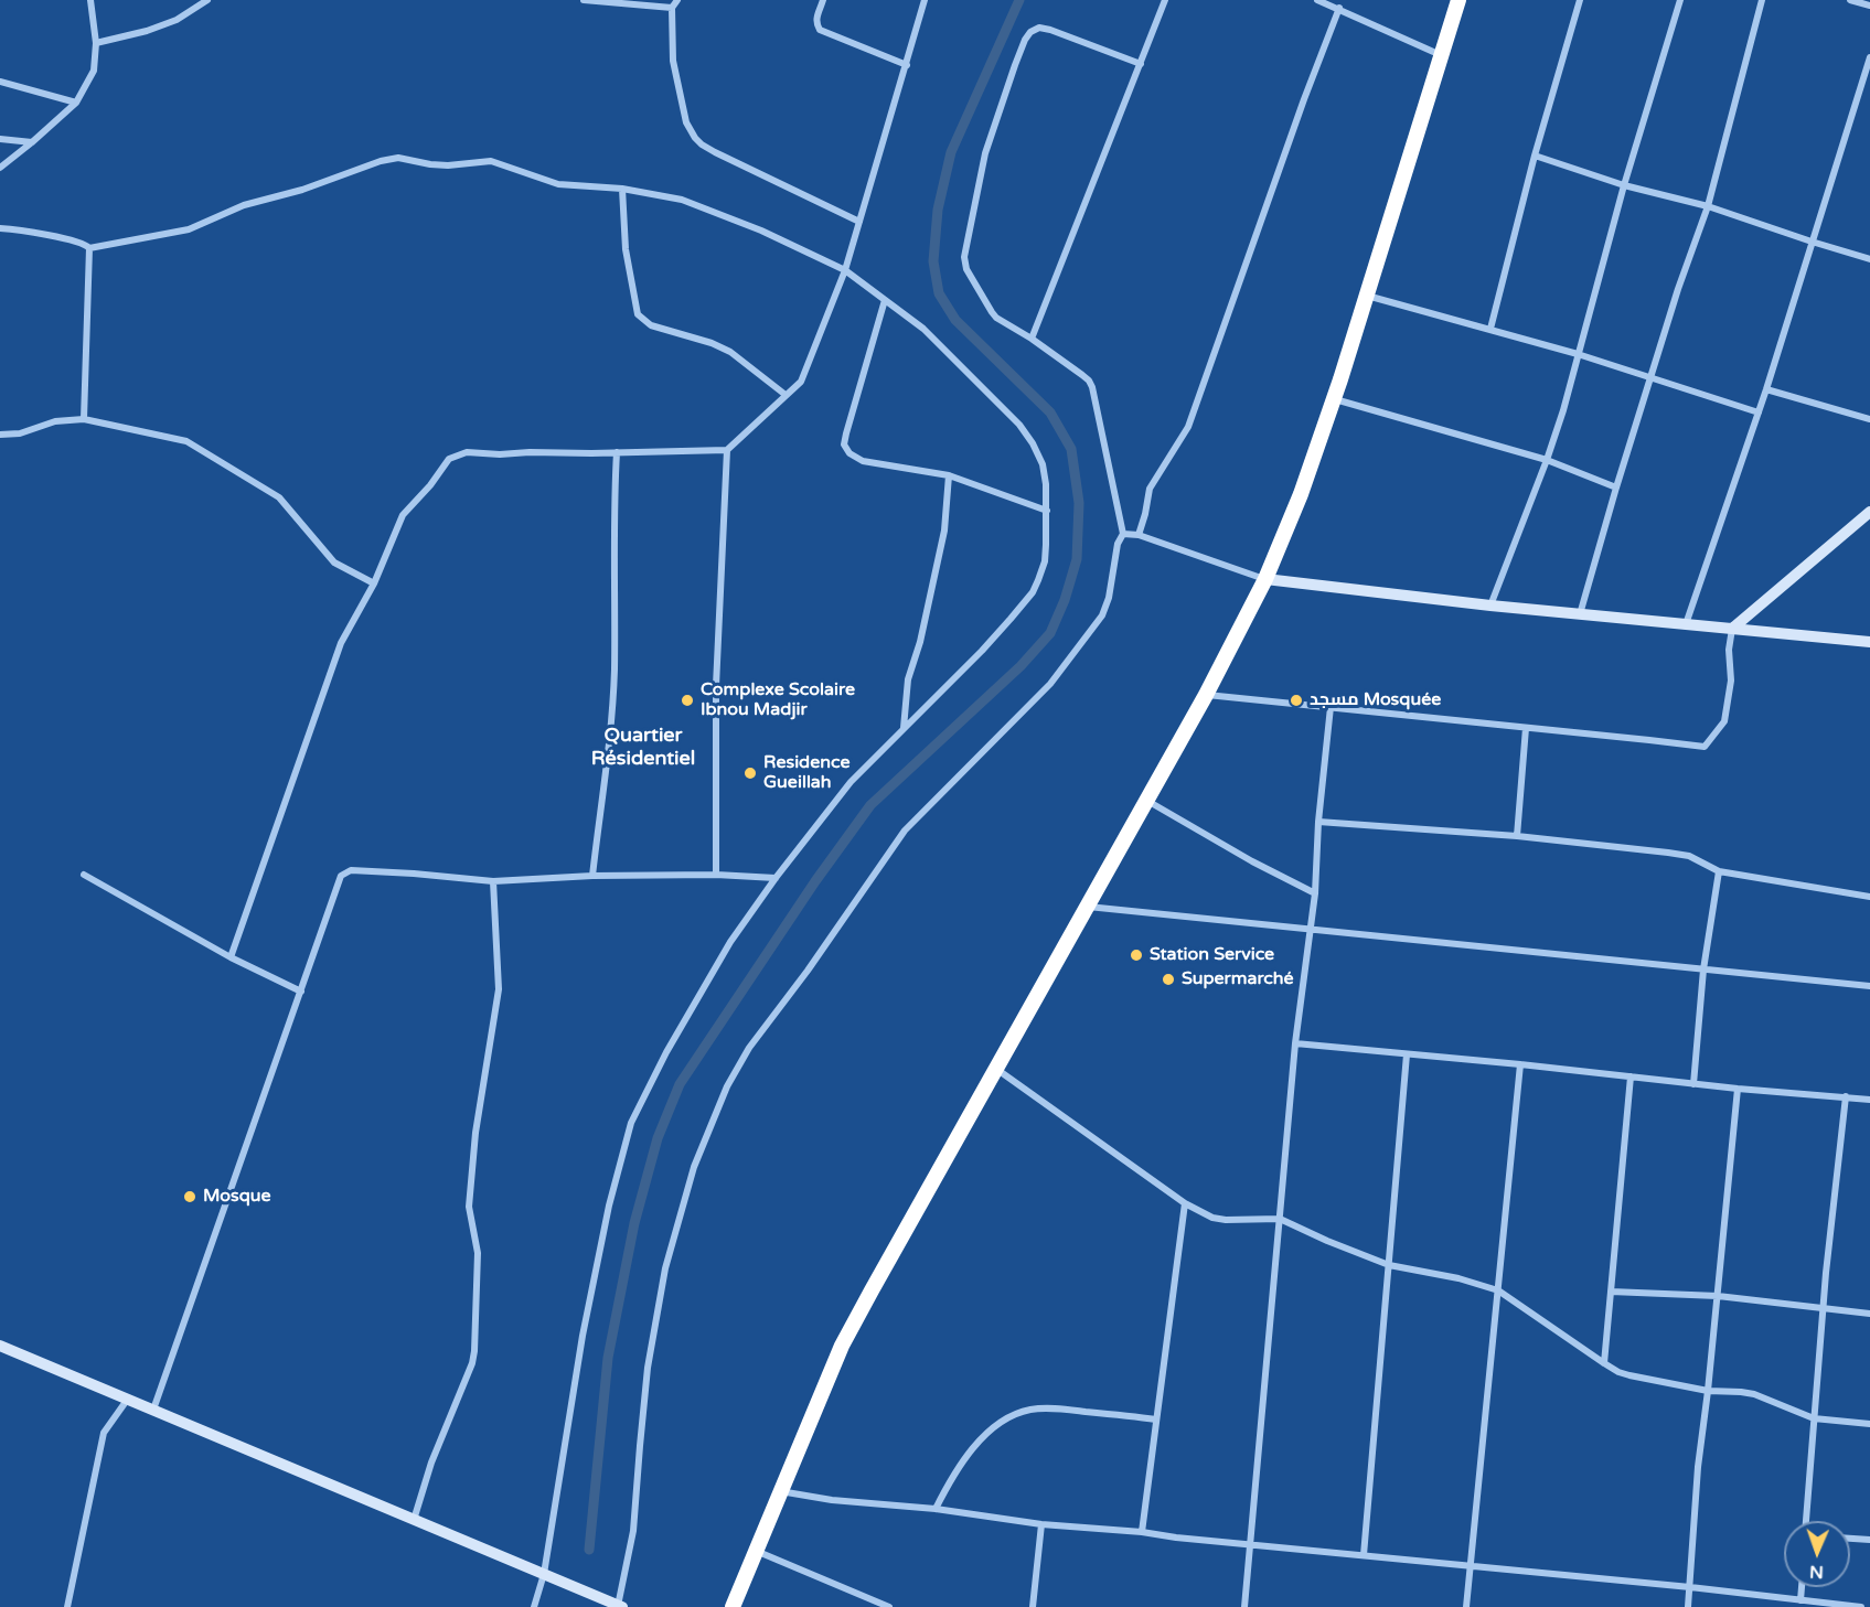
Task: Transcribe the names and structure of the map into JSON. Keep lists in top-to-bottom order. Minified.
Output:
{"districts":["Quartier Résidentiel"],"places":["Complexe Scolaire Ibnou Madjir","مسجد Mosquée","Residence Gueillah","Station Service","Supermarché","Mosque"],"north":"bottom"}
